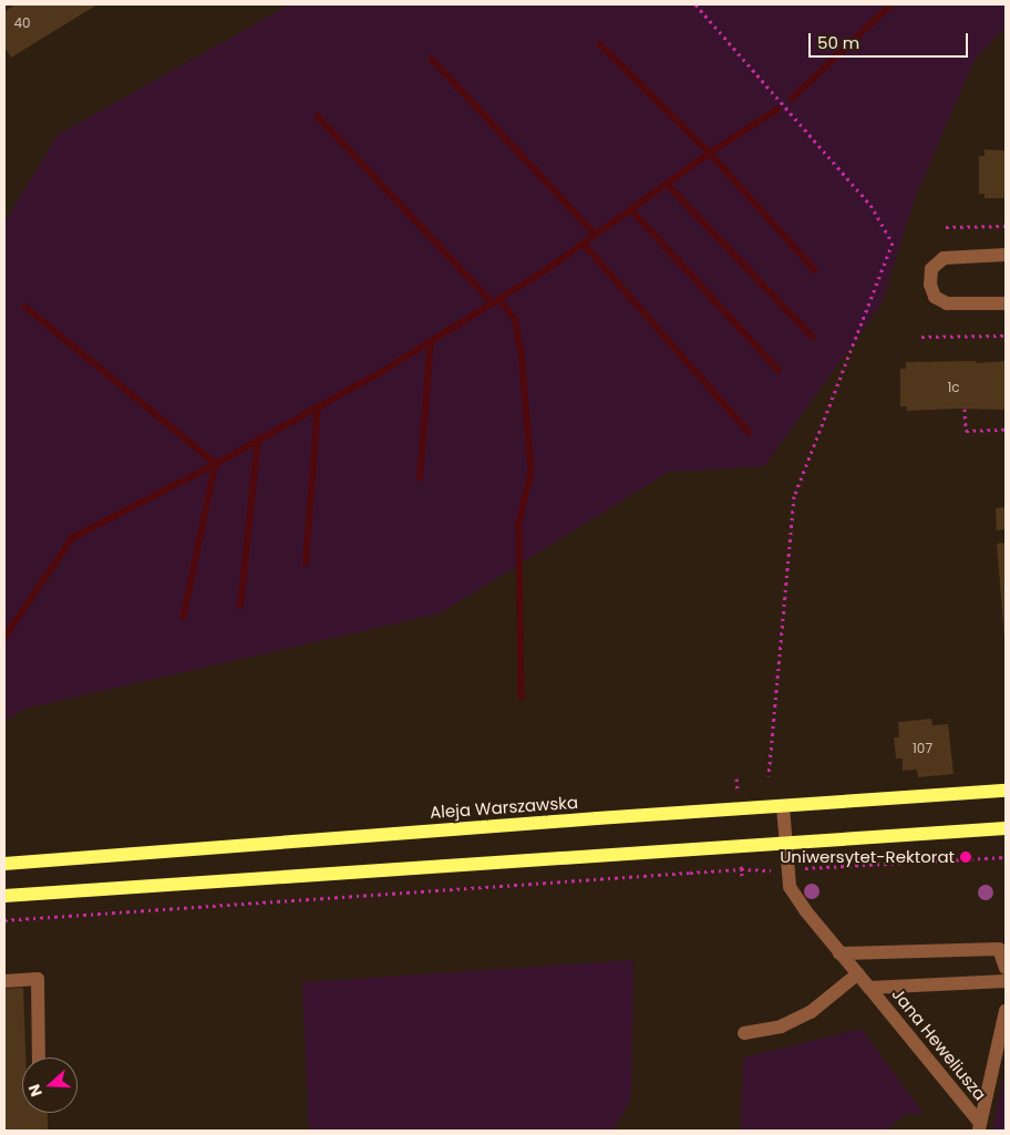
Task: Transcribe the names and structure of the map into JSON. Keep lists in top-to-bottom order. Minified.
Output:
{"streets":{"main road":["Aleja Warszawska"],"street":["Jana Heweliusza"]},"crossings":[["Aleja Warszawska","Jana Heweliusza"]],"places":["Uniwersytet-Rektorat"],"house_numbers":["40","1c","107"],"scale_bar":"50 m","north":"left"}
